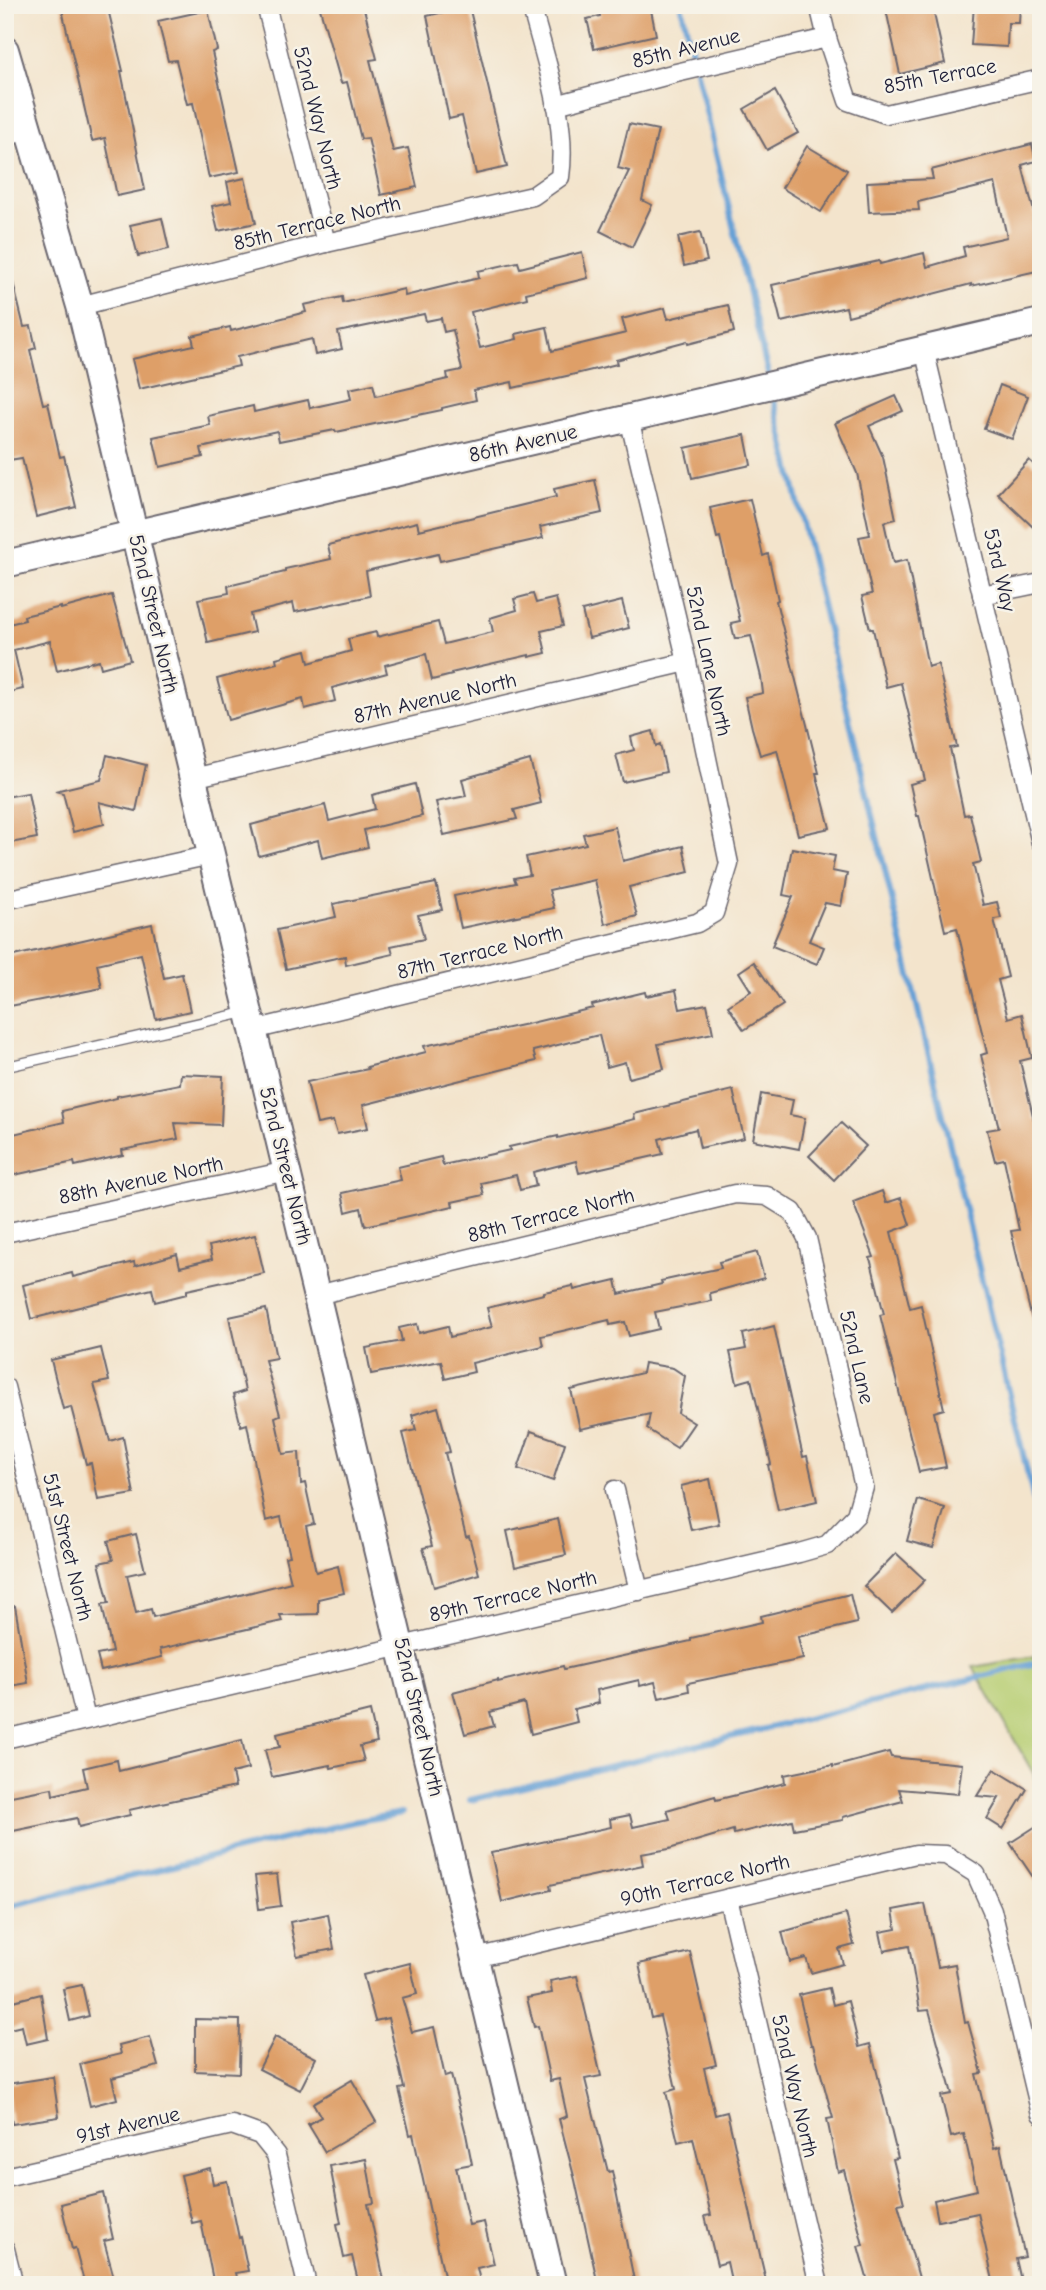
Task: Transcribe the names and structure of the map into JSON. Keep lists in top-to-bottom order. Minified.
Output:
{"streets":{"street":["85th Avenue","85th Terrace","52nd Way North","85th Terrace North","86th Avenue","53rd Way","52nd Street North","52nd Lane North","87th Avenue North","87th Terrace North","88th Avenue North","88th Terrace North","52nd Lane","51st Street North","89th Terrace North","90th Terrace North","91st Avenue"]},"crossings":[["85th Avenue","85th Terrace"],["85th Avenue","85th Terrace North"],["52nd Way North","85th Terrace North"],["52nd Way North","90th Terrace North"],["85th Terrace North","52nd Street North"],["86th Avenue","53rd Way"],["86th Avenue","52nd Street North"],["86th Avenue","52nd Lane North"],["52nd Street North","87th Avenue North"],["52nd Street North","87th Terrace North"],["52nd Street North","88th Avenue North"],["52nd Street North","88th Terrace North"],["52nd Street North","89th Terrace North"],["52nd Street North","90th Terrace North"],["52nd Lane North","87th Avenue North"],["52nd Lane North","87th Terrace North"],["88th Terrace North","52nd Lane"],["52nd Lane","89th Terrace North"],["51st Street North","89th Terrace North"]]}
